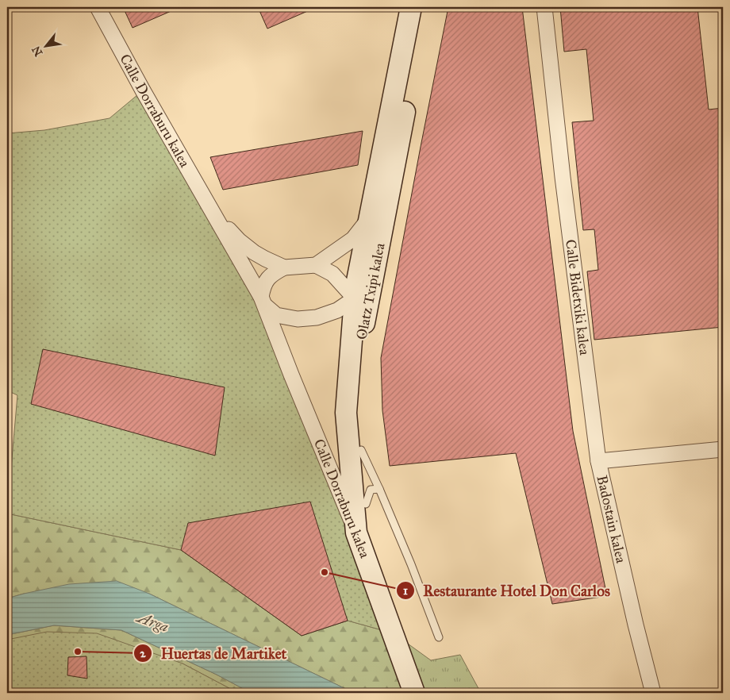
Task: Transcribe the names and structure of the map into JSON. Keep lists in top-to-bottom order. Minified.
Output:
{"streets":{"main road":["Calle Dorraburu kalea","Olatz Txipi kalea"],"street":["Calle Bidetxiki kalea","Badostain kalea"]},"crossings":[["Calle Dorraburu kalea","Olatz Txipi kalea"],["Calle Bidetxiki kalea","Badostain kalea"]],"water":["Arga"],"places":["Restaurante Hotel Don Carlos","Huertas de Martiket"],"north":"bottom left"}
